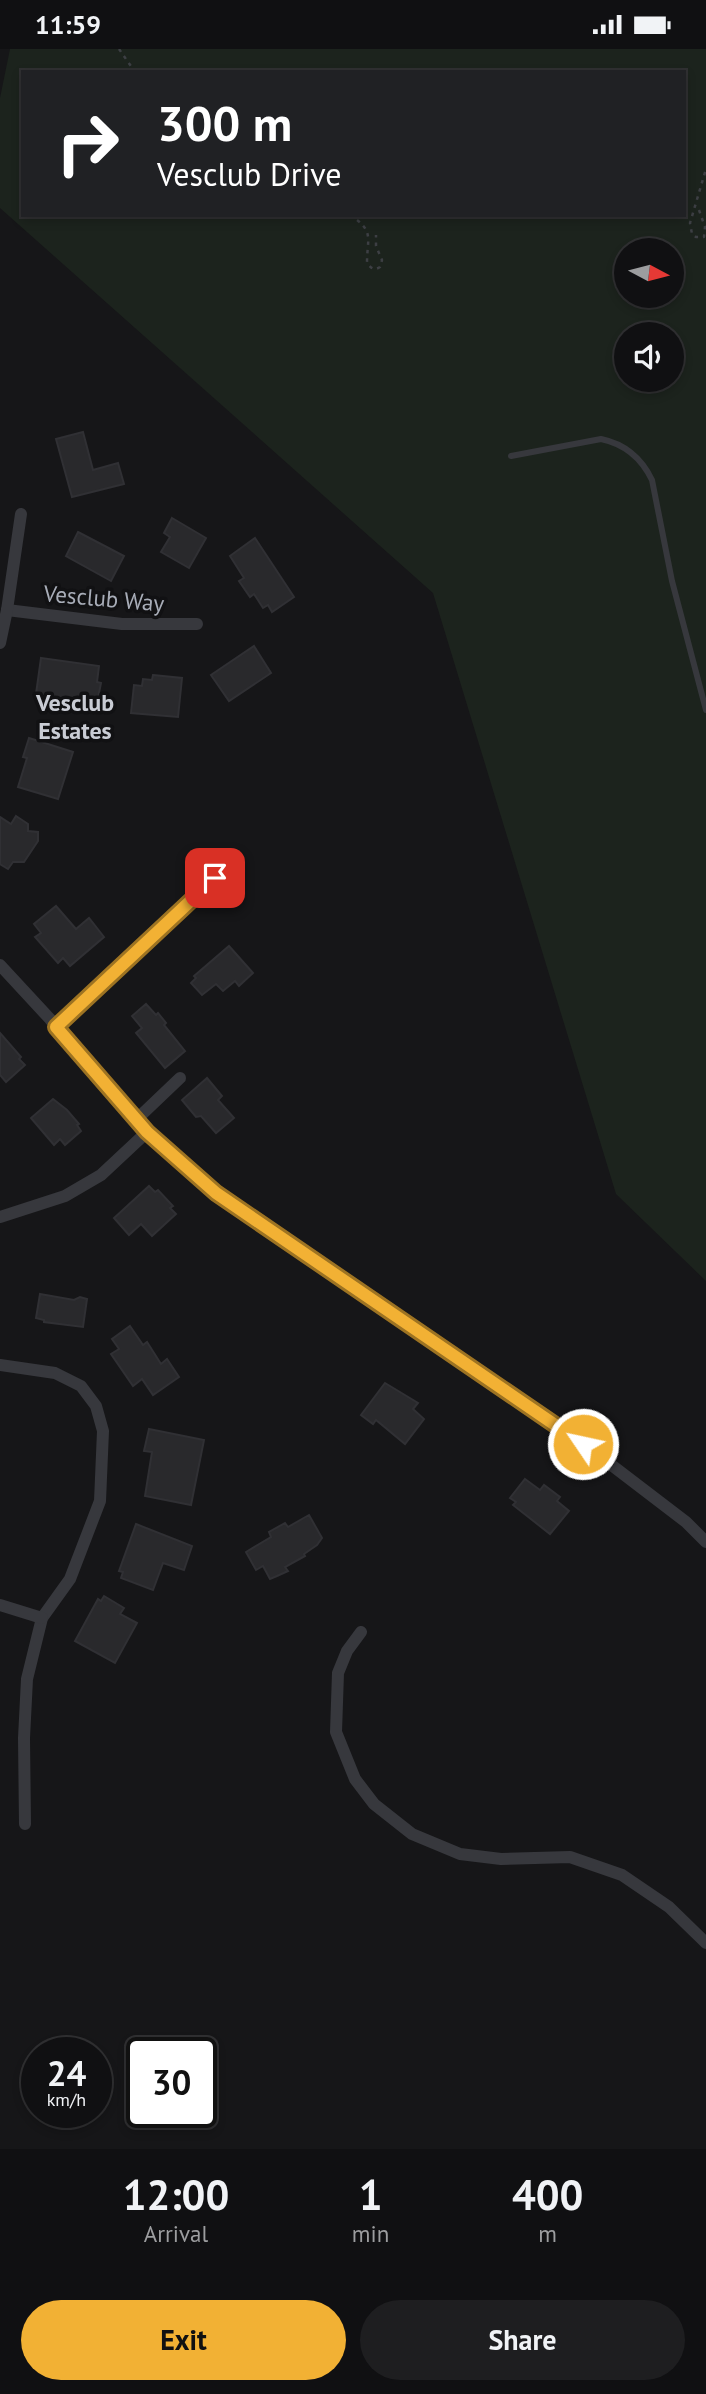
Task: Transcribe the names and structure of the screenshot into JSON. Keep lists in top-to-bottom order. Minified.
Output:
{"streets":{"street":["Vesclub Way"]},"districts":["Vesclub Estates"],"north":"right","page":{"status":"11:59","turn":["300 m","Vesclub Drive"],"speed":"24 km/h","limit":"30","eta":["12:00","Arrival","1","min","400","m"],"buttons":["Exit","Share"]}}
